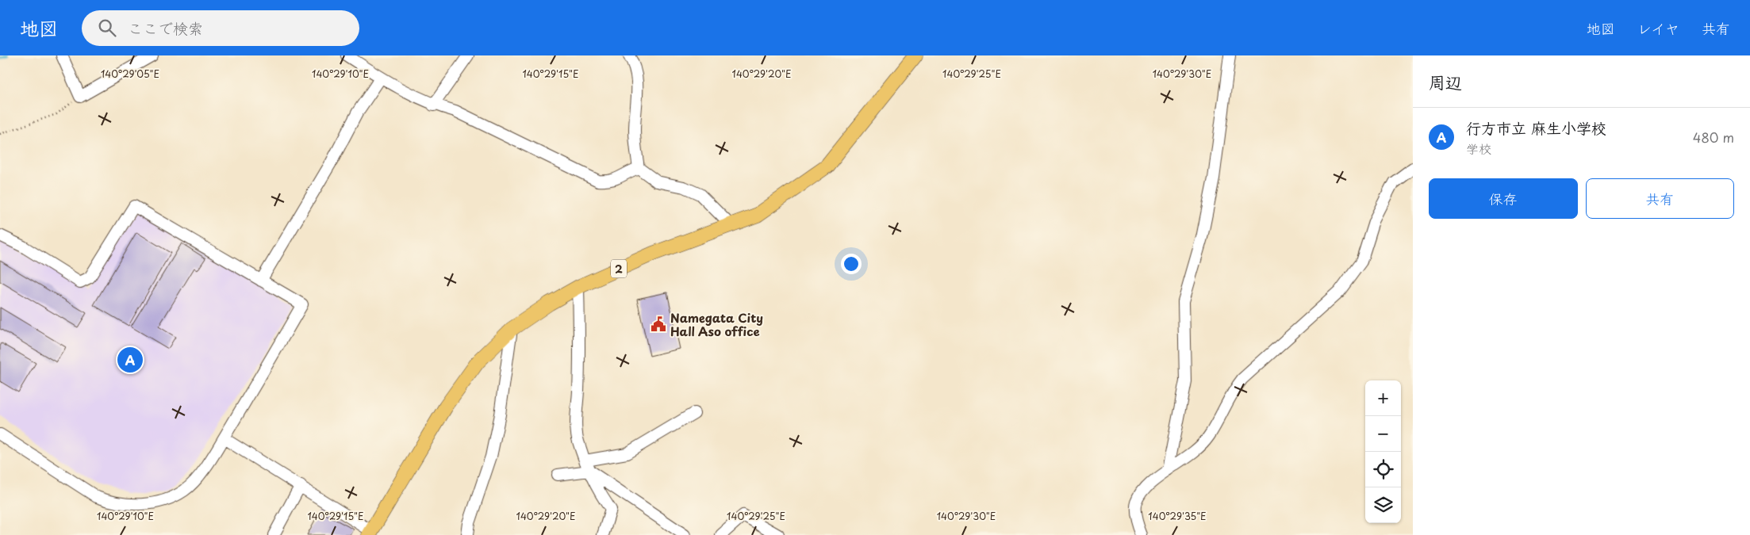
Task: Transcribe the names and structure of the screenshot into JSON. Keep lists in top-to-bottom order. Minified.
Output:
{"streets":{"main road":["2"]},"places":{"public building":["Namegata City Hall Aso office"]},"page":{"header":"地図","search":"ここで検索","nav":["地図","レイヤ","共有"],"heading":"周辺","list":[{"mark":"A","name":"行方市立 麻生小学校","note":"学校","value":"480 m"}],"buttons":["保存","共有"],"pins":"A","map_buttons":["+","−"]},"coordinates":["140°29'05\"E","140°29'10\"E","140°29'15\"E","140°29'20\"E","140°29'25\"E","140°29'30\"E","140°29'35\"E"]}
